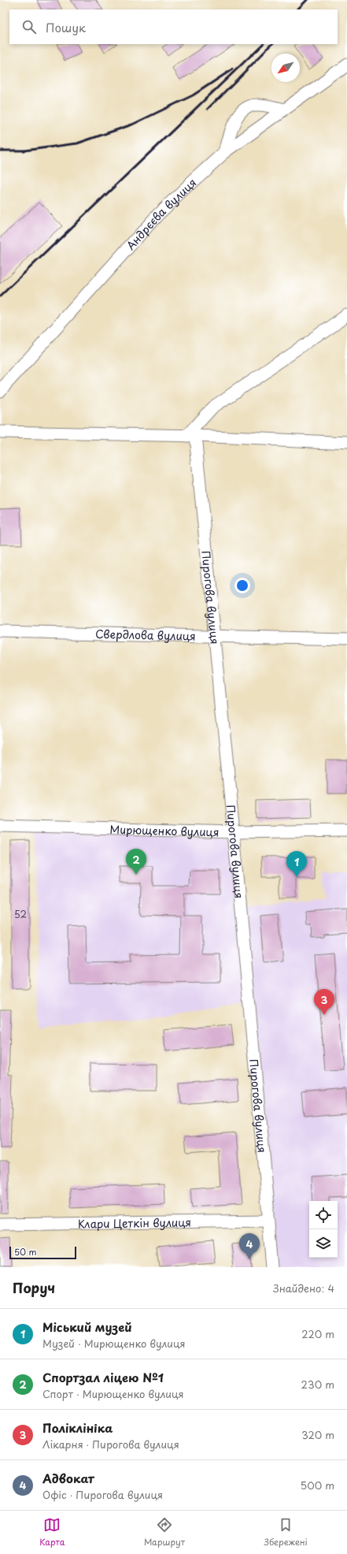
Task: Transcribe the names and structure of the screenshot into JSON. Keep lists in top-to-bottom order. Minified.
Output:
{"streets":{"street":["Андрєєва вулиця","Пирогова вулиця","Свердлова вулиця","Мирющенко вулиця","Клари Цеткін вулиця"]},"crossings":[["Пирогова вулиця","Свердлова вулиця"],["Пирогова вулиця","Мирющенко вулиця"],["Пирогова вулиця","Клари Цеткін вулиця"]],"house_numbers":["52"],"scale_bar":"50 m","north":"bottom left","page":{"search":"Пошук","pins":["2","1","3","4"],"scale":"50 m","heading":["Поруч","Знайдено: 4"],"list":[{"mark":"1","name":"Міський музей","note":"Музей · Мирющенко вулиця","value":"220 m"},{"mark":"2","name":"Спортзал ліцею №1","note":"Спорт · Мирющенко вулиця","value":"230 m"},{"mark":"3","name":"Поліклініка","note":"Лікарня · Пирогова вулиця","value":"320 m"},{"mark":"4","name":"Адвокат","note":"Офіс · Пирогова вулиця","value":"500 m"}],"nav":["Карта","Маршрут","Збережені"]}}
